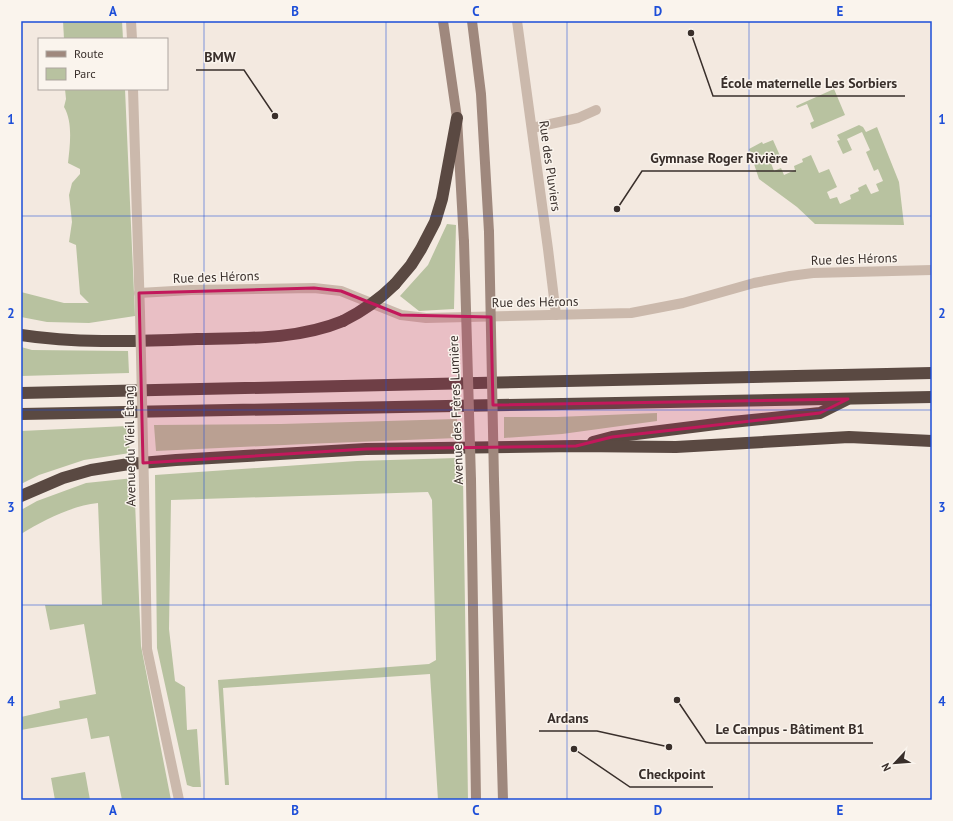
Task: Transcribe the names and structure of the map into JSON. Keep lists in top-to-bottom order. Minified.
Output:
{"streets":{"main road":["Avenue des Frères Lumière"],"street":["Rue des Pluviers","Rue des Hérons","Avenue du Vieil Étang"]},"crossings":[["Rue des Pluviers","Rue des Hérons"],["Rue des Hérons","Avenue du Vieil Étang"]],"places":["École maternelle Les Sorbiers","BMW","Gymnase Roger Rivière","Le Campus - Bâtiment B1","Ardans","Checkpoint"],"legend":["Route","Parc"],"north":"bottom left","grid":{"columns":["A","B","C","D","E"],"rows":["1","2","3","4"]}}
